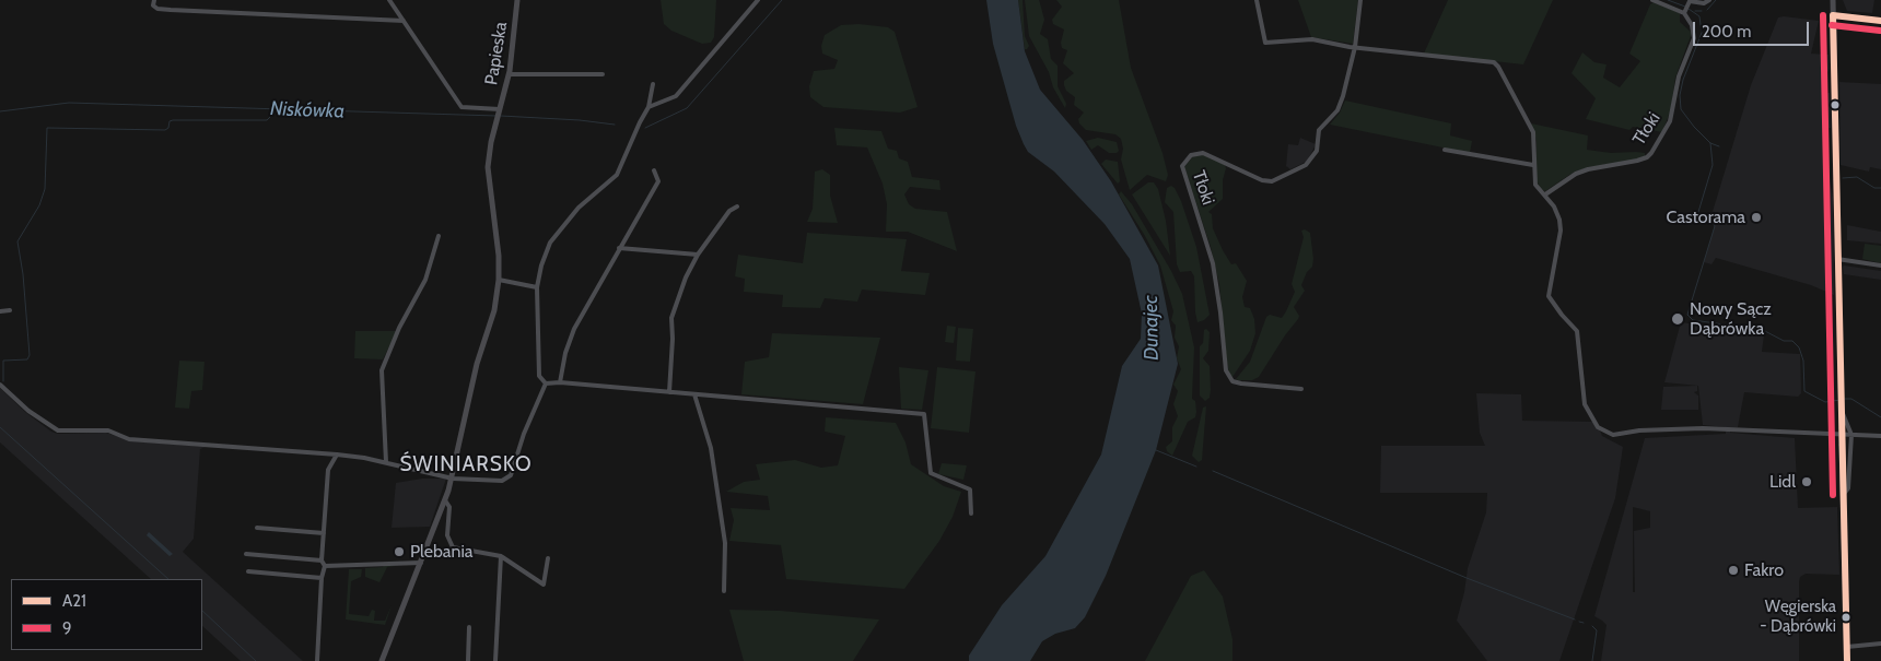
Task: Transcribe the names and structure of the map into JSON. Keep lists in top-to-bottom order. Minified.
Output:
{"streets":{"street":["Papieska","Tłoki"]},"districts":["ŚWINIARSKO"],"water":["Niskówka","Dunajec"],"places":["Castorama","Nowy Sącz Dąbrówka","Lidl","Plebania","Fakro","Węgierska - Dąbrówki"],"lines":["transit line A21","transit line 9"],"legend":["A21","9"],"scale_bar":"200 m"}
